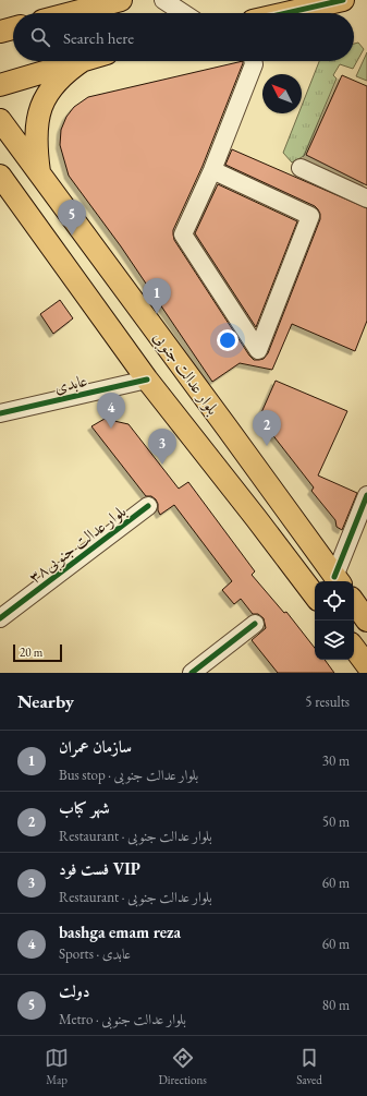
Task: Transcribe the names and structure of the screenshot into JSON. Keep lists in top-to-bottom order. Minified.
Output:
{"streets":{"main road":["بلوار عدالت جنوبی"],"street":["عابدی","بلوار عدالت جنوبی۳۸"]},"crossings":[["بلوار عدالت جنوبی","عابدی"]],"scale_bar":"20 m","north":"top left","page":{"search":"Search here","pins":["5","1","4","2","3"],"scale":"20 m","heading":["Nearby","5 results"],"list":[{"mark":"1","name":"سازمان عمران","note":"Bus stop · بلوار عدالت جنوبی","value":"30 m"},{"mark":"2","name":"شهر کباب","note":"Restaurant · بلوار عدالت جنوبی","value":"50 m"},{"mark":"3","name":"فست فود VIP","note":"Restaurant · بلوار عدالت جنوبی","value":"60 m"},{"mark":"4","name":"bashga emam reza","note":"Sports · عابدی","value":"60 m"},{"mark":"5","name":"دولت","note":"Metro · بلوار عدالت جنوبی","value":"80 m"}],"nav":["Map","Directions","Saved"]}}
